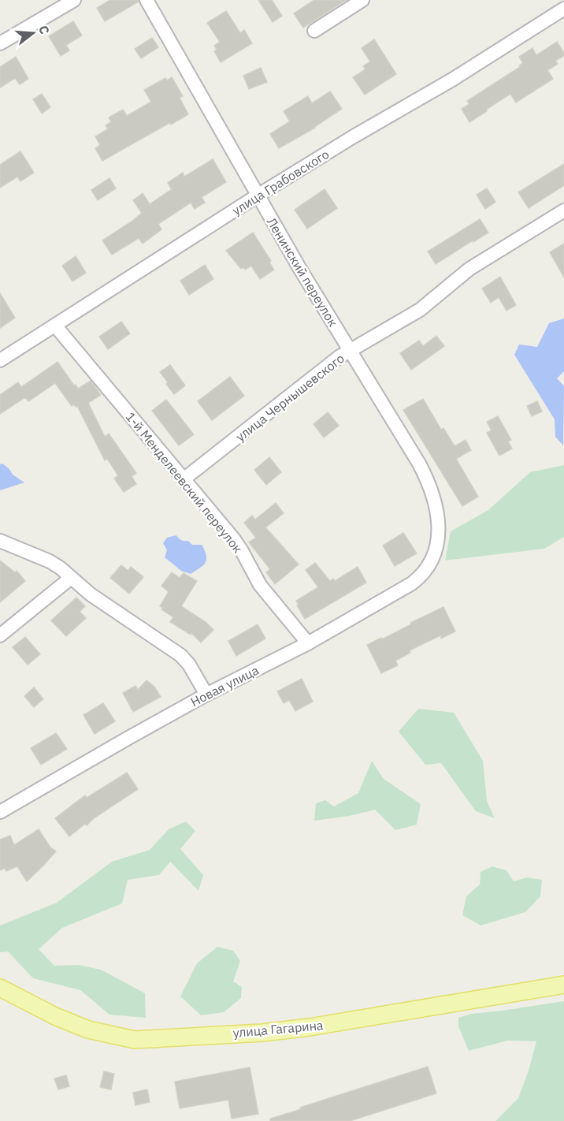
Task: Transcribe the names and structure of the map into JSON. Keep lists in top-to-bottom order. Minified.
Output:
{"streets":{"main road":["улица Гагарина"],"street":["улица Грабовского","Ленинский переулок","улица Чернышевского","1-й Менделеевский переулок","Новая улица"]},"crossings":[["улица Грабовского","Ленинский переулок"],["улица Грабовского","1-й Менделеевский переулок"],["Ленинский переулок","улица Чернышевского"],["Ленинский переулок","Новая улица"],["улица Чернышевского","1-й Менделеевский переулок"],["1-й Менделеевский переулок","Новая улица"]],"north":"right"}
